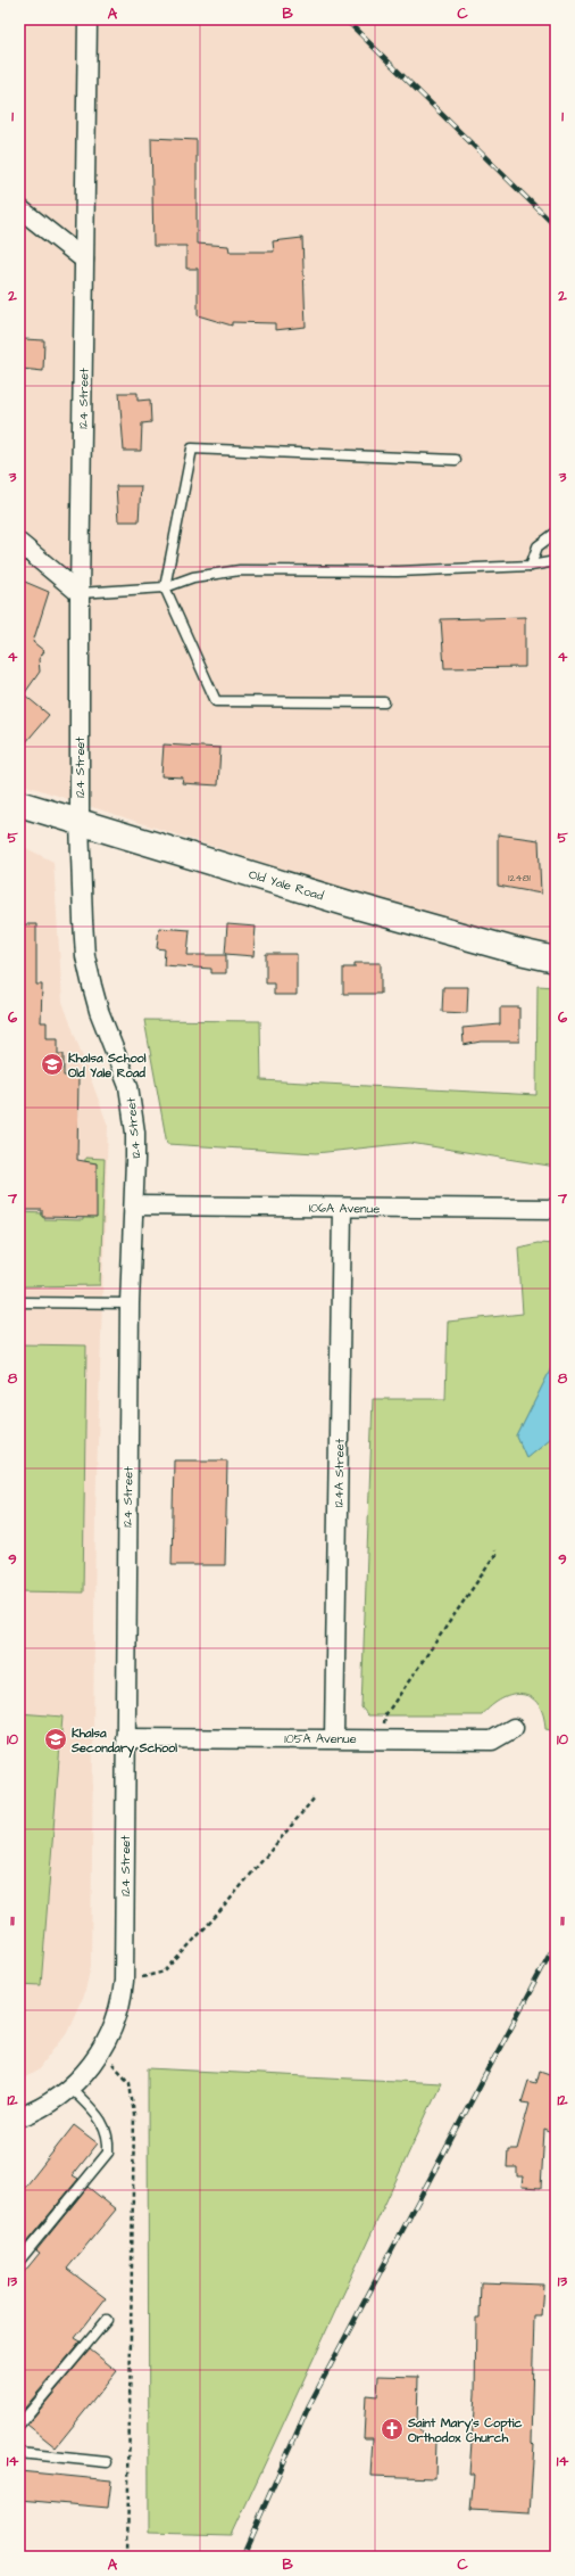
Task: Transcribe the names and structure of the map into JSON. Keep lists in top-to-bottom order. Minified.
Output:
{"streets":{"main road":["Old Yale Road"],"street":["124 Street","106A Avenue","124A Street","105A Avenue"]},"crossings":[["124 Street","Old Yale Road"],["124 Street","106A Avenue"],["124 Street","105A Avenue"],["106A Avenue","124A Street"],["124A Street","105A Avenue"]],"places":{"school or university":["Khalsa School Old Yale Road","Khalsa Secondary School"],"church":["Saint Mary's Coptic Orthodox Church"]},"house_numbers":["12481"],"grid":{"columns":["A","B","C"],"rows":["1","2","3","4","5","6","7","8","9","10","11","12","13","14"]}}
